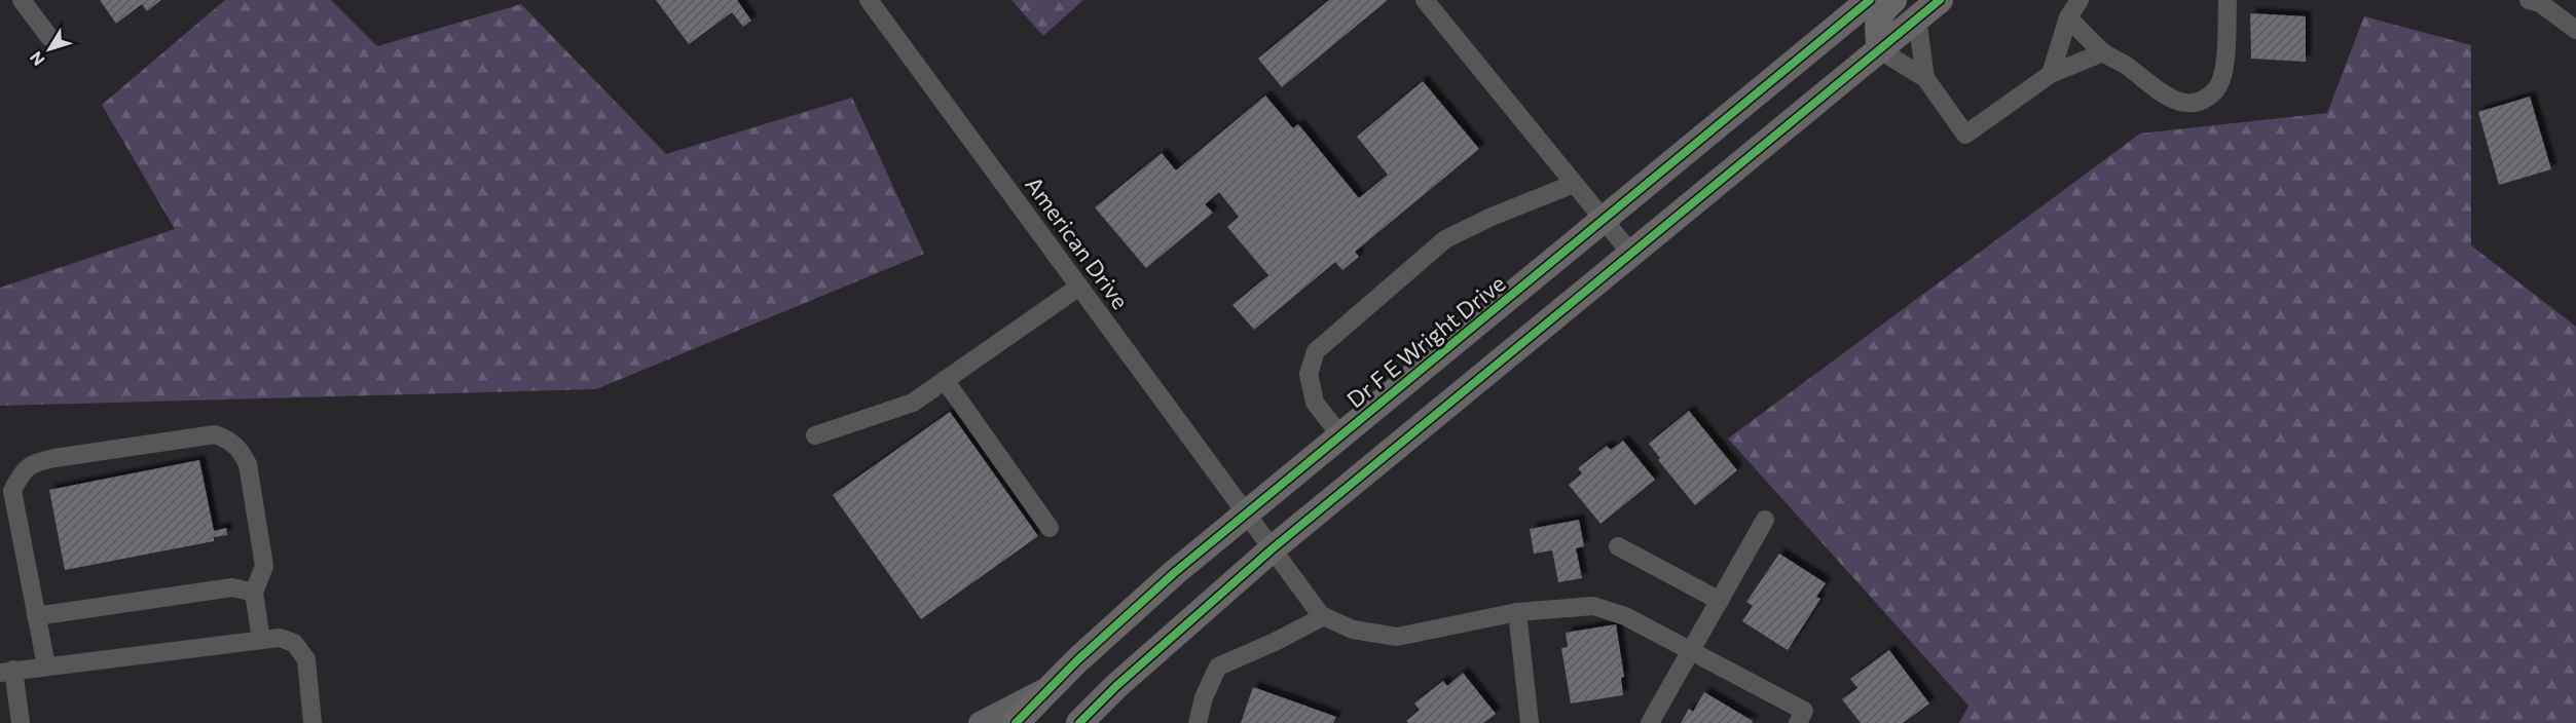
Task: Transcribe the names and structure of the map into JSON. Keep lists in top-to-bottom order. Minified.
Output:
{"streets":{"highway":["Dr F E Wright Drive"],"street":["American Drive"]},"crossings":[["American Drive","Dr F E Wright Drive"]],"north":"bottom left"}
